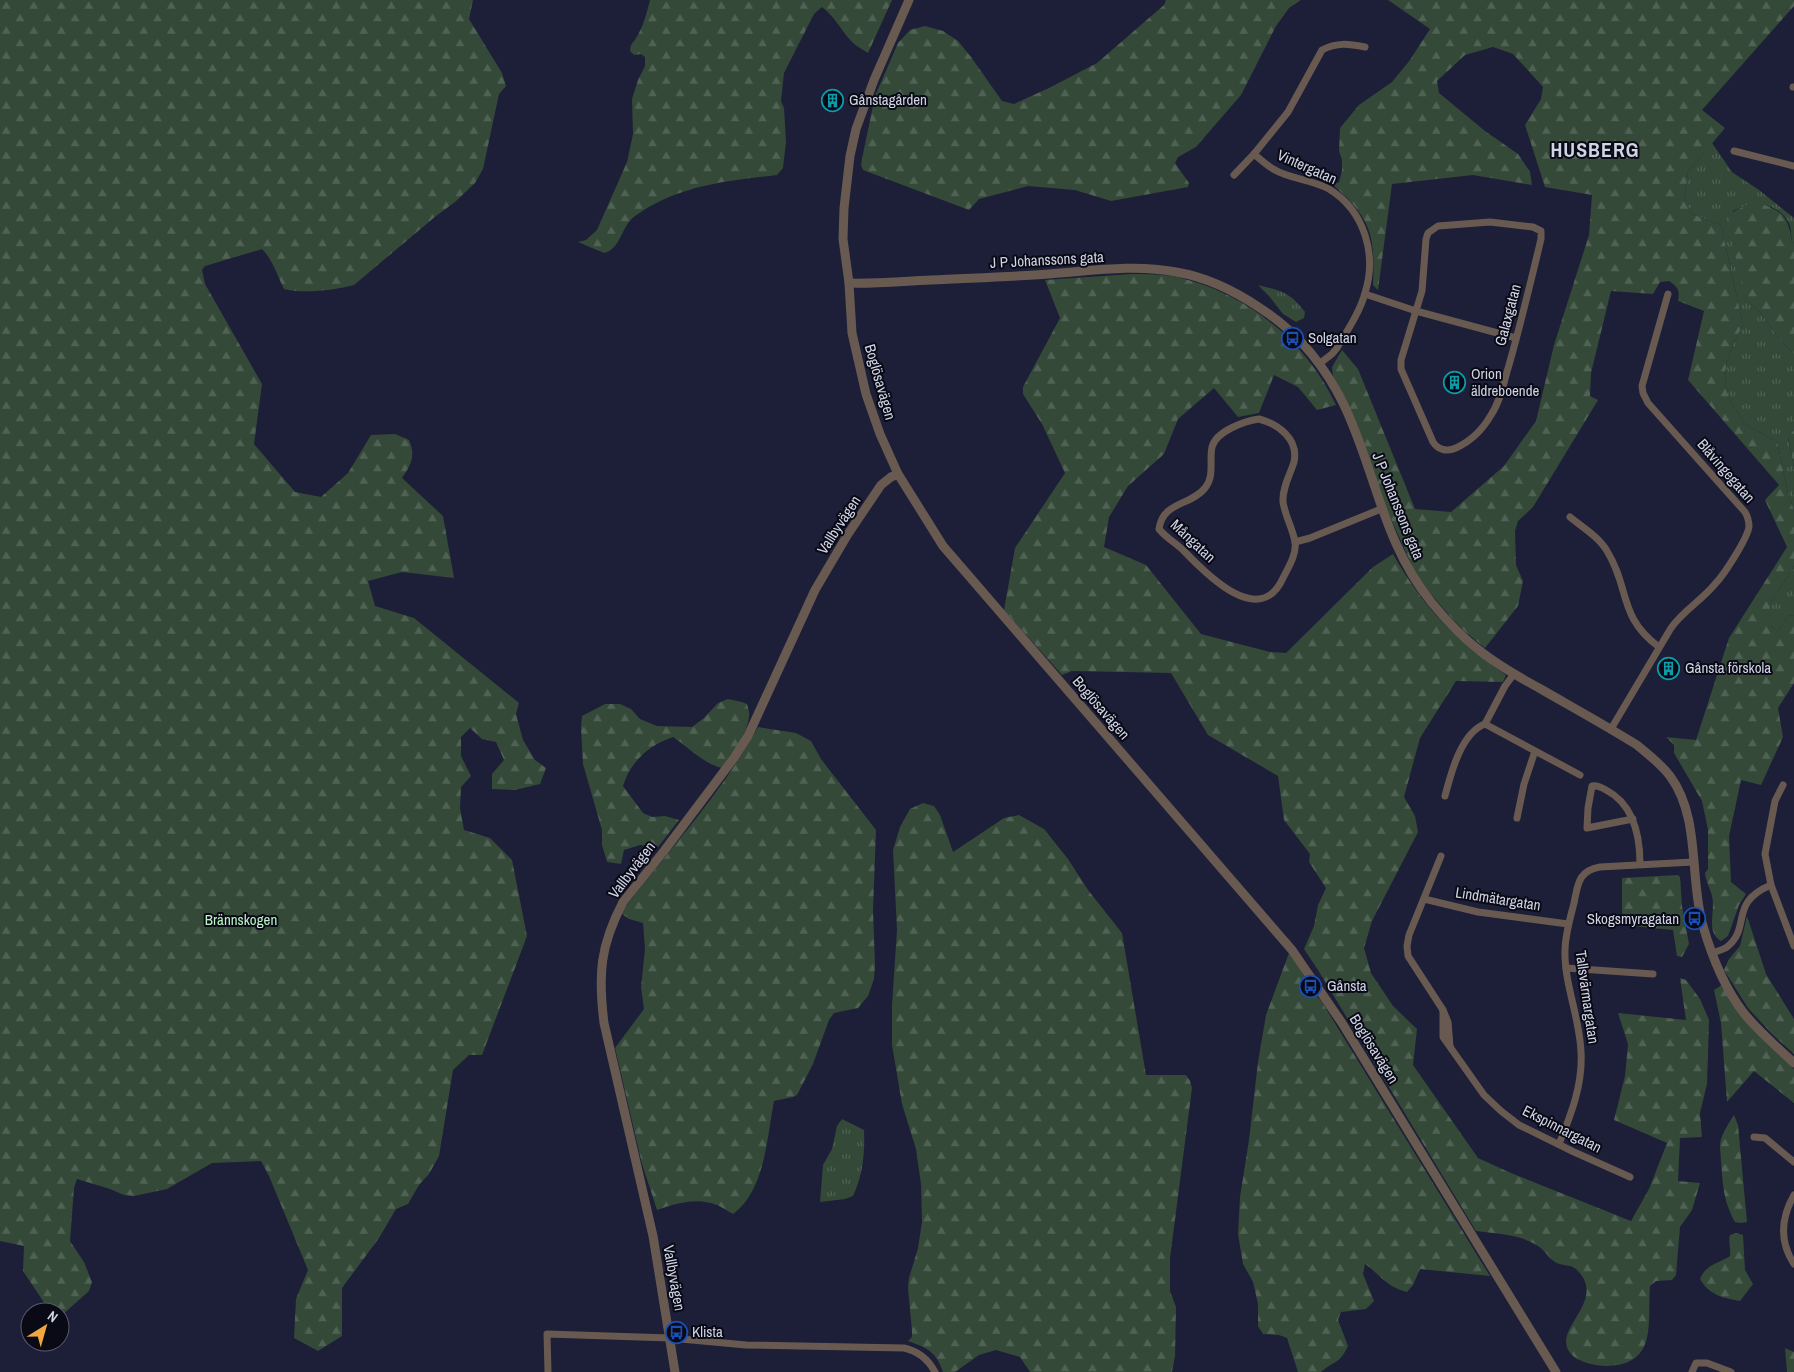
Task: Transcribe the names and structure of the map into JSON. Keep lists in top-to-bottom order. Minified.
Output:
{"streets":{"street":["Vintergatan","J P Johanssons gata","Galaxgatan","Boglösavägen","Blåvingegatan","Vallbyvägen","Mångatan","Lindmätargatan","Tallsvärmargatan","Ekspinnargatan"]},"crossings":[["Vintergatan","J P Johanssons gata"],["J P Johanssons gata","Boglösavägen"],["J P Johanssons gata","Blåvingegatan"],["J P Johanssons gata","Tallsvärmargatan"],["Boglösavägen","Vallbyvägen"],["Lindmätargatan","Tallsvärmargatan"],["Lindmätargatan","Ekspinnargatan"],["Tallsvärmargatan","Ekspinnargatan"]],"districts":["HUSBERG"],"parks":["Brännskogen"],"places":{"building":["Gånstagården","Orion äldreboende","Gånsta förskola"],"bus stop":["Solgatan","Skogsmyragatan","Gånsta","Klista"]},"north":"top right"}
